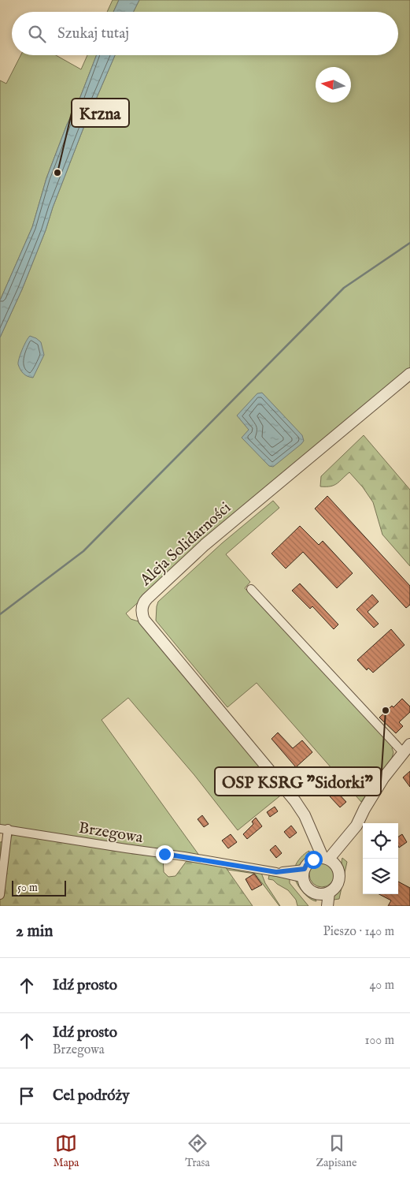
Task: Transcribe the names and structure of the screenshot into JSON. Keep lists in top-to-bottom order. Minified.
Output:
{"streets":{"street":["Aleja Solidarności","Brzegowa"]},"crossings":[["Aleja Solidarności","Brzegowa"]],"places":["Krzna","OSP KSRG \"Sidorki\""],"scale_bar":"50 m","north":"left","page":{"search":"Szukaj tutaj","scale":"50 m","heading":["2 min","Pieszo · 140 m"],"list":[["Idź prosto","40 m"],["Idź prosto","Brzegowa","100 m"],"Cel podróży"],"nav":["Mapa","Trasa","Zapisane"]}}
